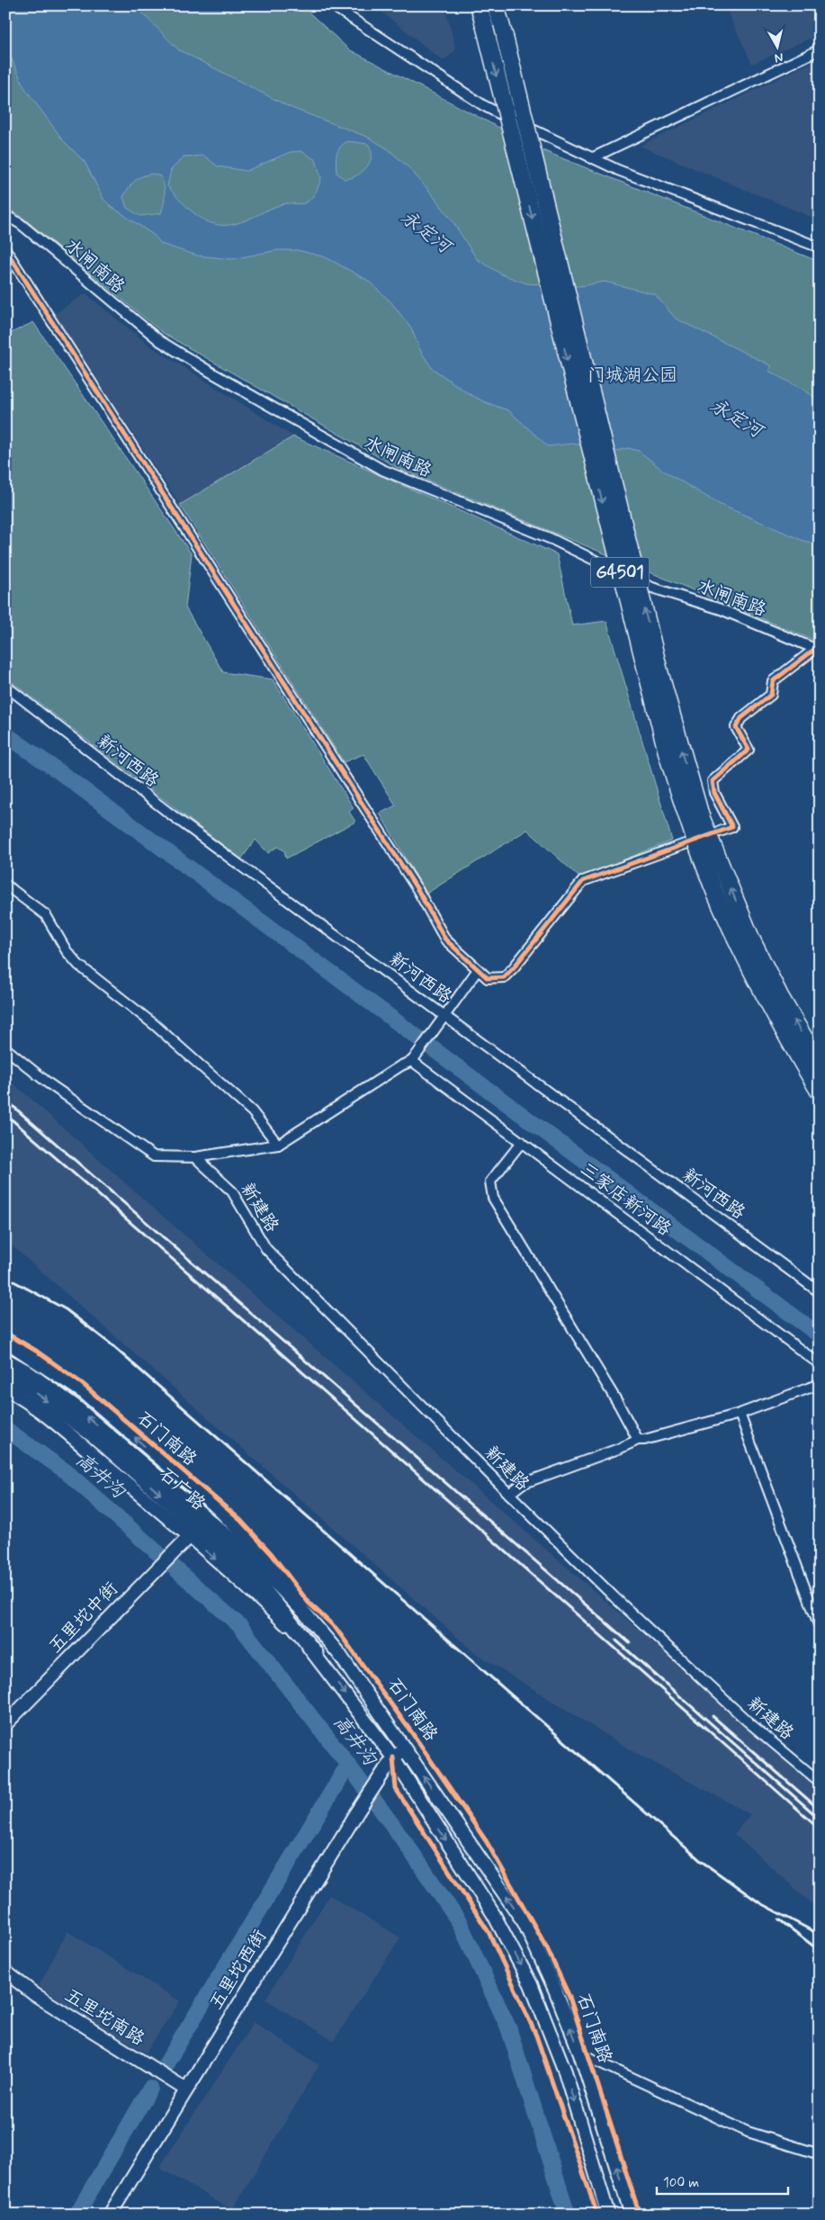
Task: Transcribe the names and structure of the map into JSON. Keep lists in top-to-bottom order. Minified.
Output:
{"streets":{"highway":["G4501"],"main road":["石门南路","石广路","五里坨中街","五里坨西街","五里坨南路"],"street":["水闸南路","新河西路","三家店新河路","新建路"]},"crossings":[["石门南路","石广路"],["石门南路","五里坨西街"],["五里坨西街","五里坨南路"]],"water":["永定河","高井沟"],"parks":["门城湖公园"],"scale_bar":"100 m","north":"bottom"}
